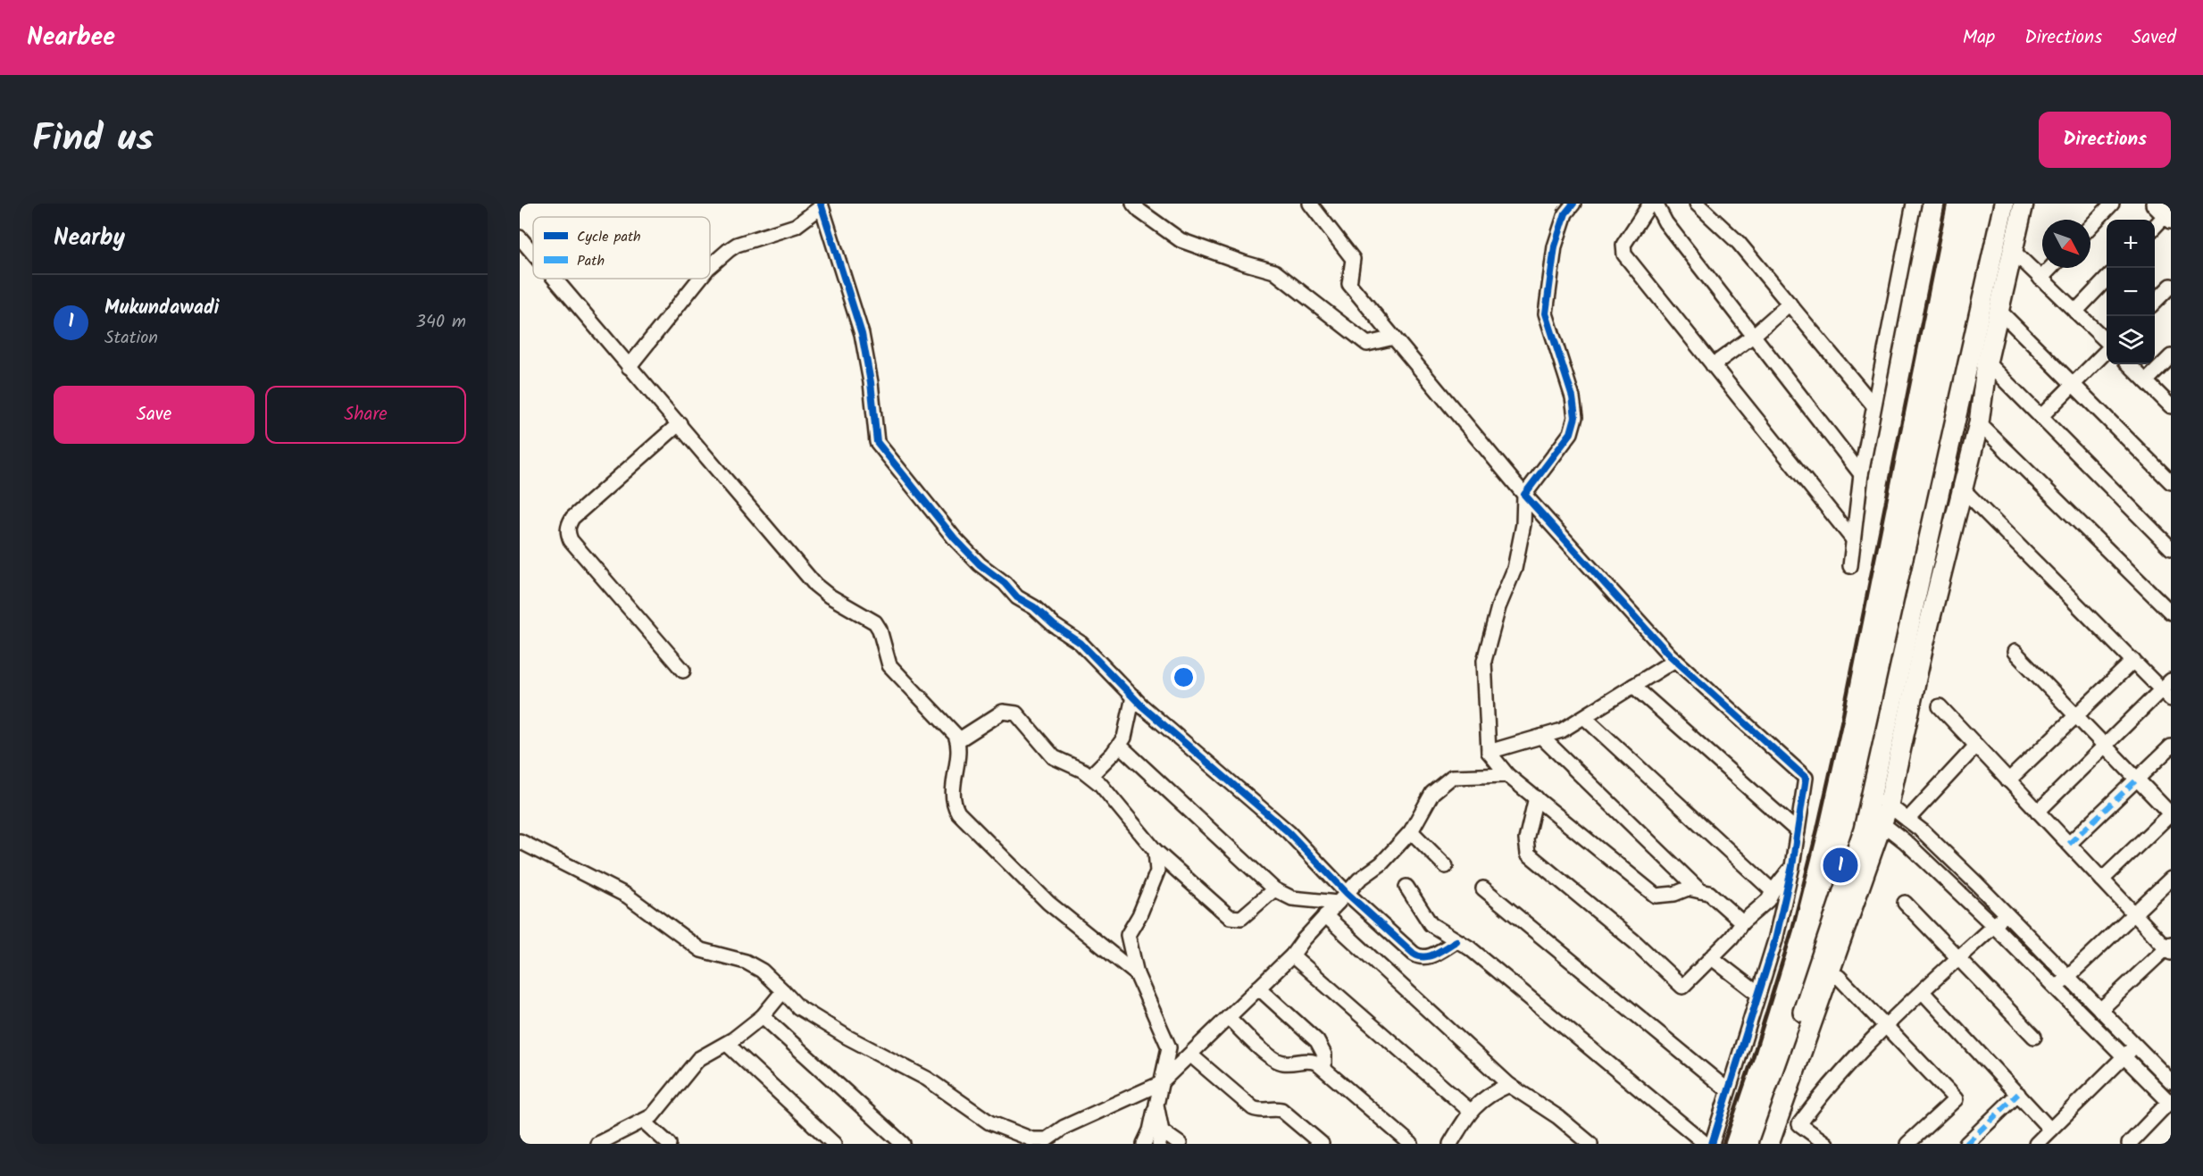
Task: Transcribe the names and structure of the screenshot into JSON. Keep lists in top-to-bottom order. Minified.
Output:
{"legend":["Cycle path","Path"],"north":"bottom right","page":{"header":"Nearbee","nav":["Map","Directions","Saved"],"title":"Find us","buttons":["Directions",["Save","Share"]],"heading":"Nearby","map_buttons":["+","−"],"list":[{"mark":"1","name":"Mukundawadi","note":"Station","value":"340 m"}],"pins":"1"}}
